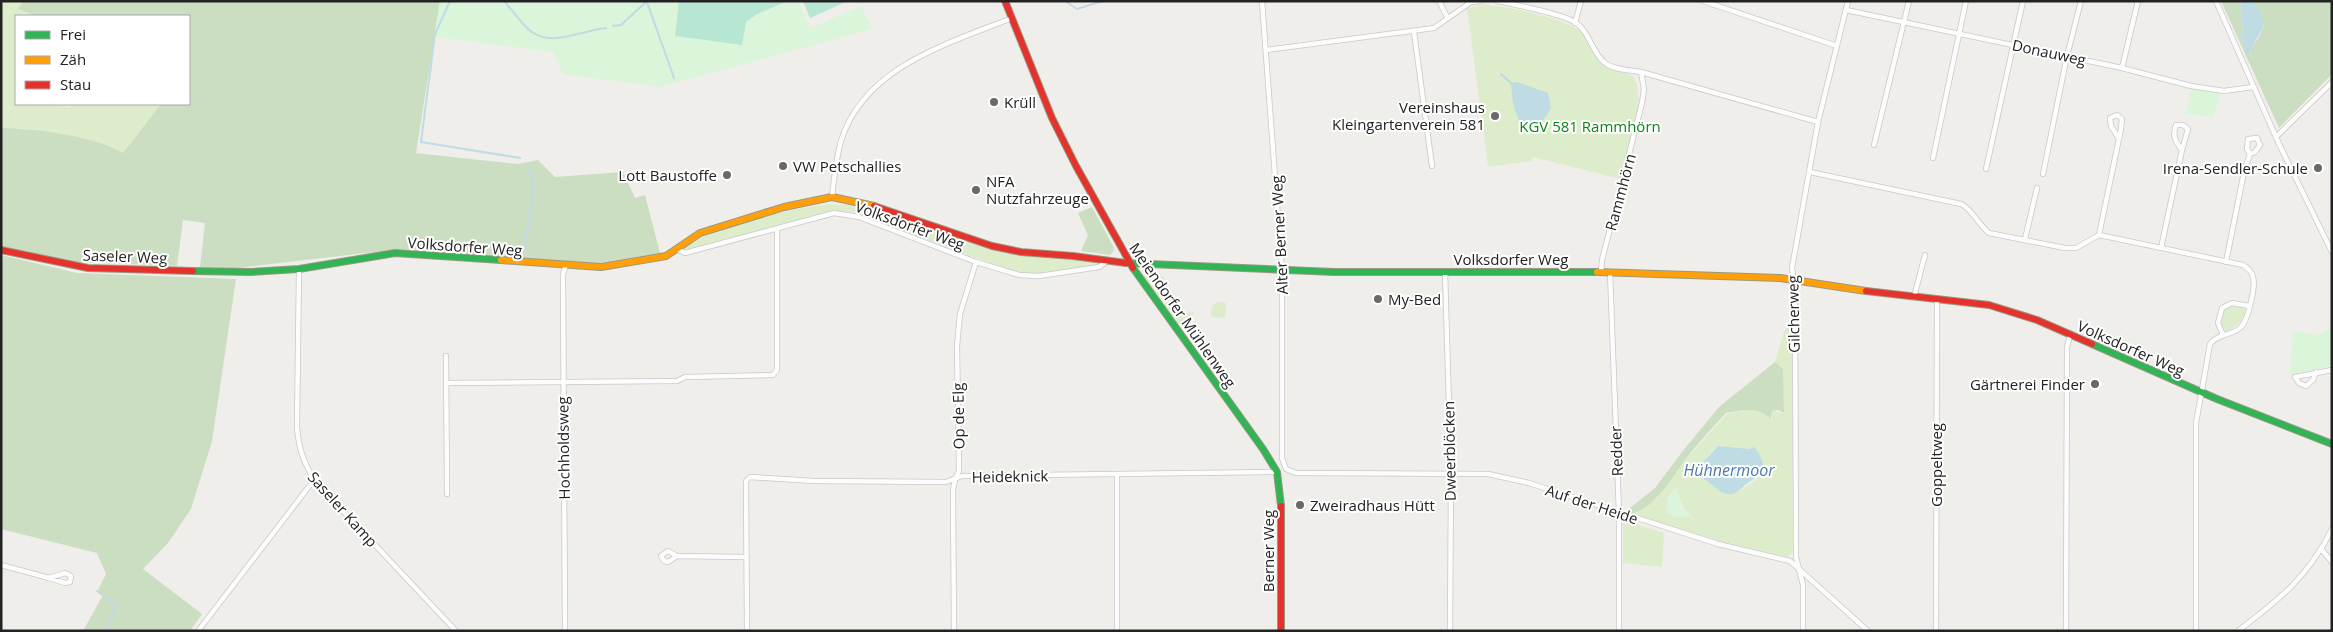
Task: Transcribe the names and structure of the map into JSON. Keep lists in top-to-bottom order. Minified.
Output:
{"streets":{"street":["Donauweg","Rammhörn","Volksdorfer Weg","Alter Berner Weg","Saseler Weg","Gilcherweg","Meiendorfer Mühlenweg","Op de Elg","Hochholdsweg","Dweerblöcken","Redder","Goppeltweg","Heideknick","Auf der Heide","Saseler Kamp","Berner Weg"]},"crossings":[["Donauweg","Gilcherweg"],["Rammhörn","Volksdorfer Weg"],["Volksdorfer Weg","Alter Berner Weg"],["Volksdorfer Weg","Saseler Weg"],["Volksdorfer Weg","Gilcherweg"],["Volksdorfer Weg","Meiendorfer Mühlenweg"],["Volksdorfer Weg","Op de Elg"],["Volksdorfer Weg","Hochholdsweg"],["Volksdorfer Weg","Dweerblöcken"],["Volksdorfer Weg","Redder"],["Volksdorfer Weg","Goppeltweg"],["Volksdorfer Weg","Saseler Kamp"],["Alter Berner Weg","Auf der Heide"],["Gilcherweg","Auf der Heide"],["Meiendorfer Mühlenweg","Heideknick"],["Meiendorfer Mühlenweg","Berner Weg"],["Op de Elg","Heideknick"],["Dweerblöcken","Auf der Heide"],["Redder","Auf der Heide"],["Heideknick","Berner Weg"]],"water":["Hühnermoor"],"parks":["KGV 581 Rammhörn"],"places":["Krüll","Vereinshaus Kleingartenverein 581","VW Petschallies","Irena-Sendler-Schule","Lott Baustoffe","NFA Nutzfahrzeuge","My-Bed","Gärtnerei Finder","Zweiradhaus Hütt"],"legend":["Frei","Zäh","Stau"]}
